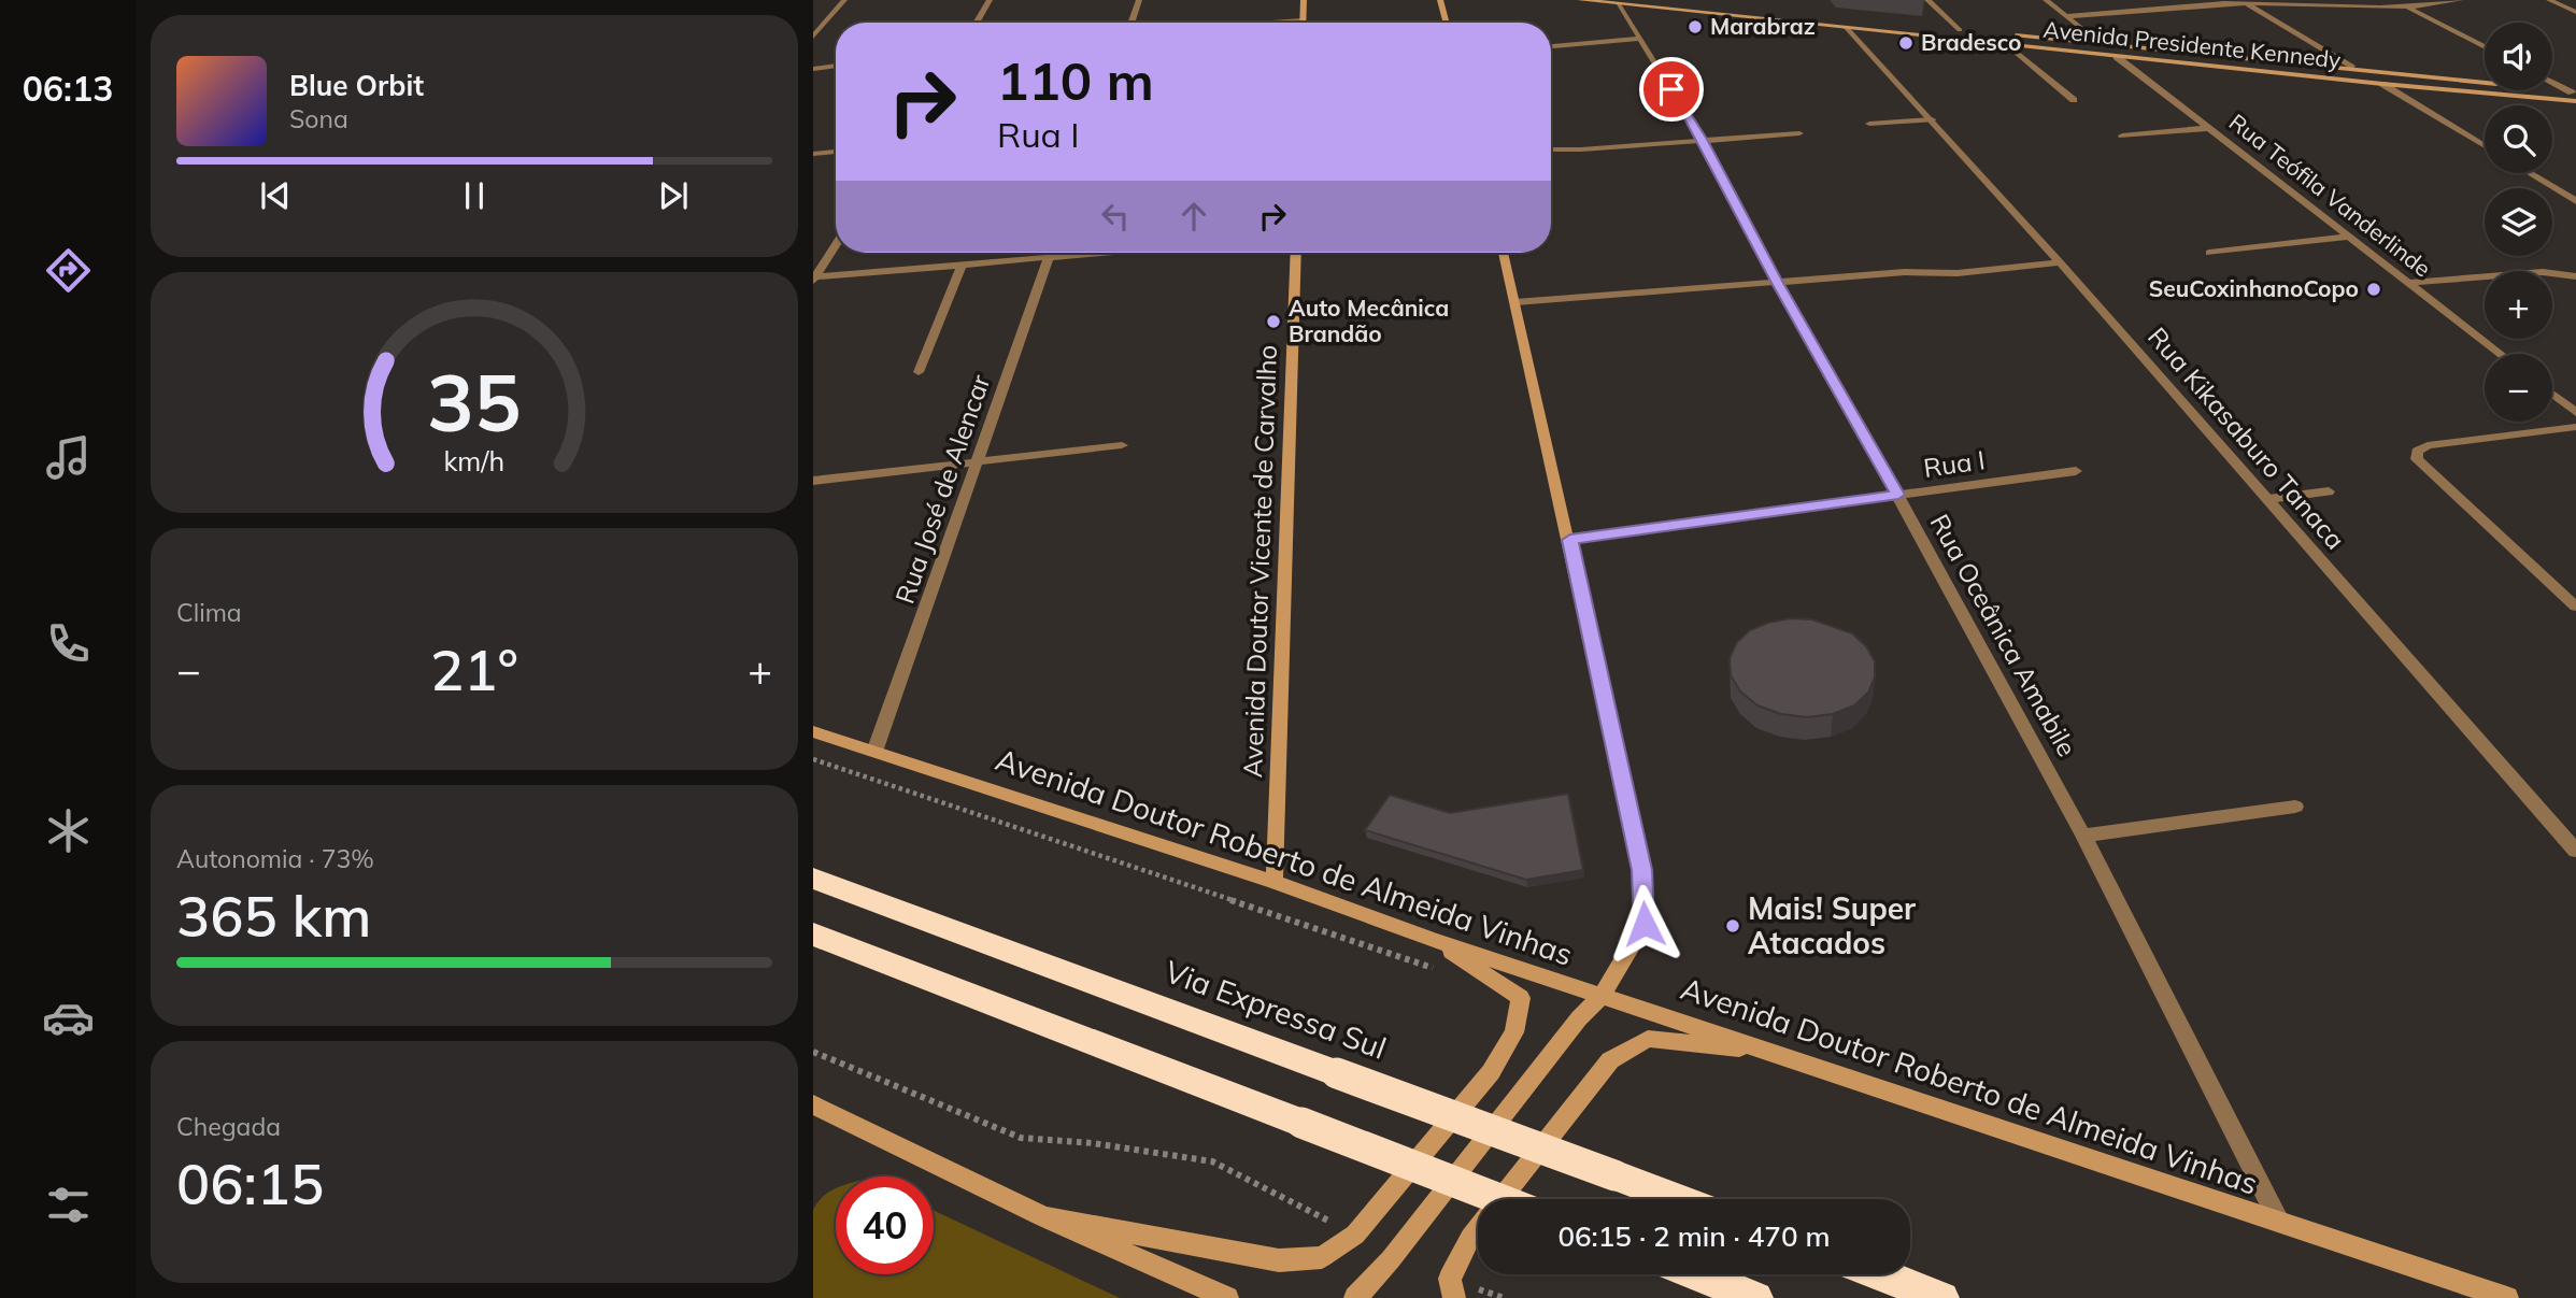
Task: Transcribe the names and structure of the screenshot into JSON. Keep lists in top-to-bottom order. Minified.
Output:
{"streets":{"highway":["Via Expressa Sul"],"main road":["Avenida Presidente Kennedy","Avenida Doutor Vicente de Carvalho","Avenida Doutor Roberto de Almeida Vinhas"],"street":["Rua Teófila Vanderlinde","Rua Kikasaburo Tanaca","Rua I","Rua José de Alencar","Rua Oceânica Amabile"]},"crossings":[["Avenida Presidente Kennedy","Rua Teófila Vanderlinde"],["Avenida Presidente Kennedy","Rua Kikasaburo Tanaca"],["Avenida Presidente Kennedy","Rua Oceânica Amabile"],["Rua I","Rua Oceânica Amabile"],["Rua José de Alencar","Avenida Doutor Roberto de Almeida Vinhas"],["Avenida Doutor Vicente de Carvalho","Avenida Doutor Roberto de Almeida Vinhas"],["Rua Oceânica Amabile","Avenida Doutor Roberto de Almeida Vinhas"]],"places":["Marabraz","Bradesco","SeuCoxinhanoCopo","Auto Mecânica Brandão","Mais! Super Atacados"],"page":{"tabs":"06:13","map_buttons":["+","−"],"turn":["110 m","Rua I"],"song":["Blue Orbit","Sona"],"tile":["Clima",["Autonomia · 73%","365 km"],["Chegada","06:15"]],"heat":["−","21°","+"],"limit":"40","trip":"06:15 · 2 min · 470 m","gauge":["35","km/h"]}}
